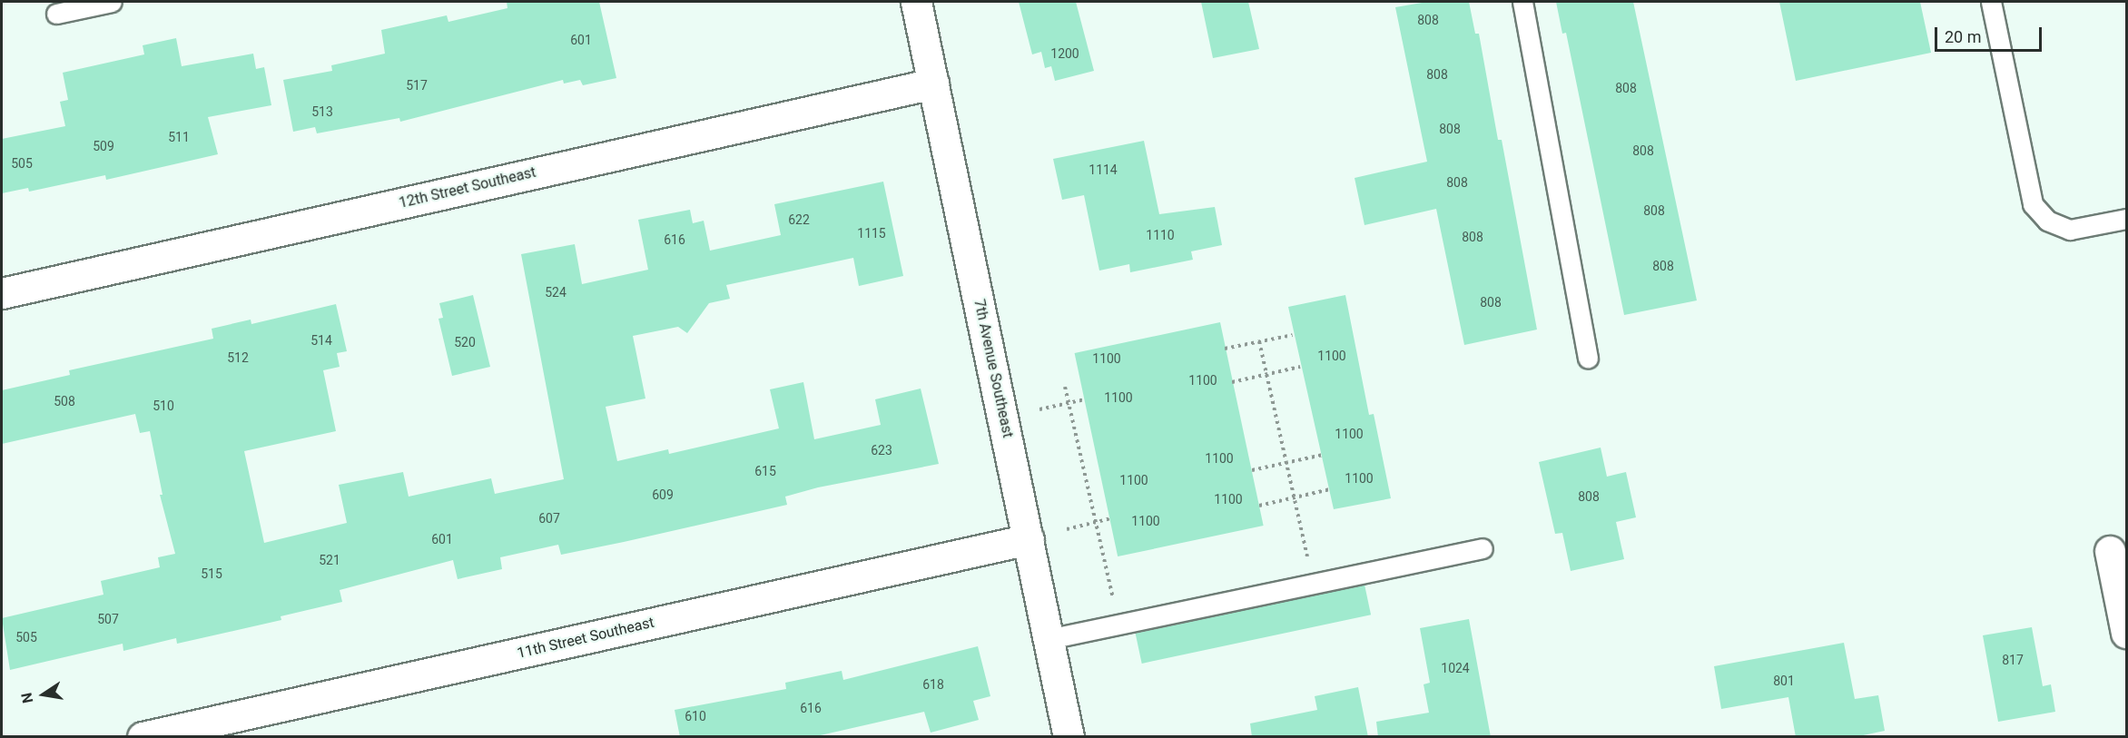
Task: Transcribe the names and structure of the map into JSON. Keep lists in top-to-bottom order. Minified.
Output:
{"streets":{"street":["12th Street Southeast","7th Avenue Southeast","11th Street Southeast"]},"crossings":[["12th Street Southeast","7th Avenue Southeast"],["7th Avenue Southeast","11th Street Southeast"]],"house_numbers":["808","601","1200","808","517","808","513","808","511","509","808","505","1114","808","808","622","1115","1110","808","616","808","524","808","514","520","1100","512","1100","1100","1100","508","510","1100","623","1100","615","1100","1100","609","808","1100","607","1100","601","521","515","507","505","817","1024","801","618","616","610"],"scale_bar":"20 m","north":"left"}
